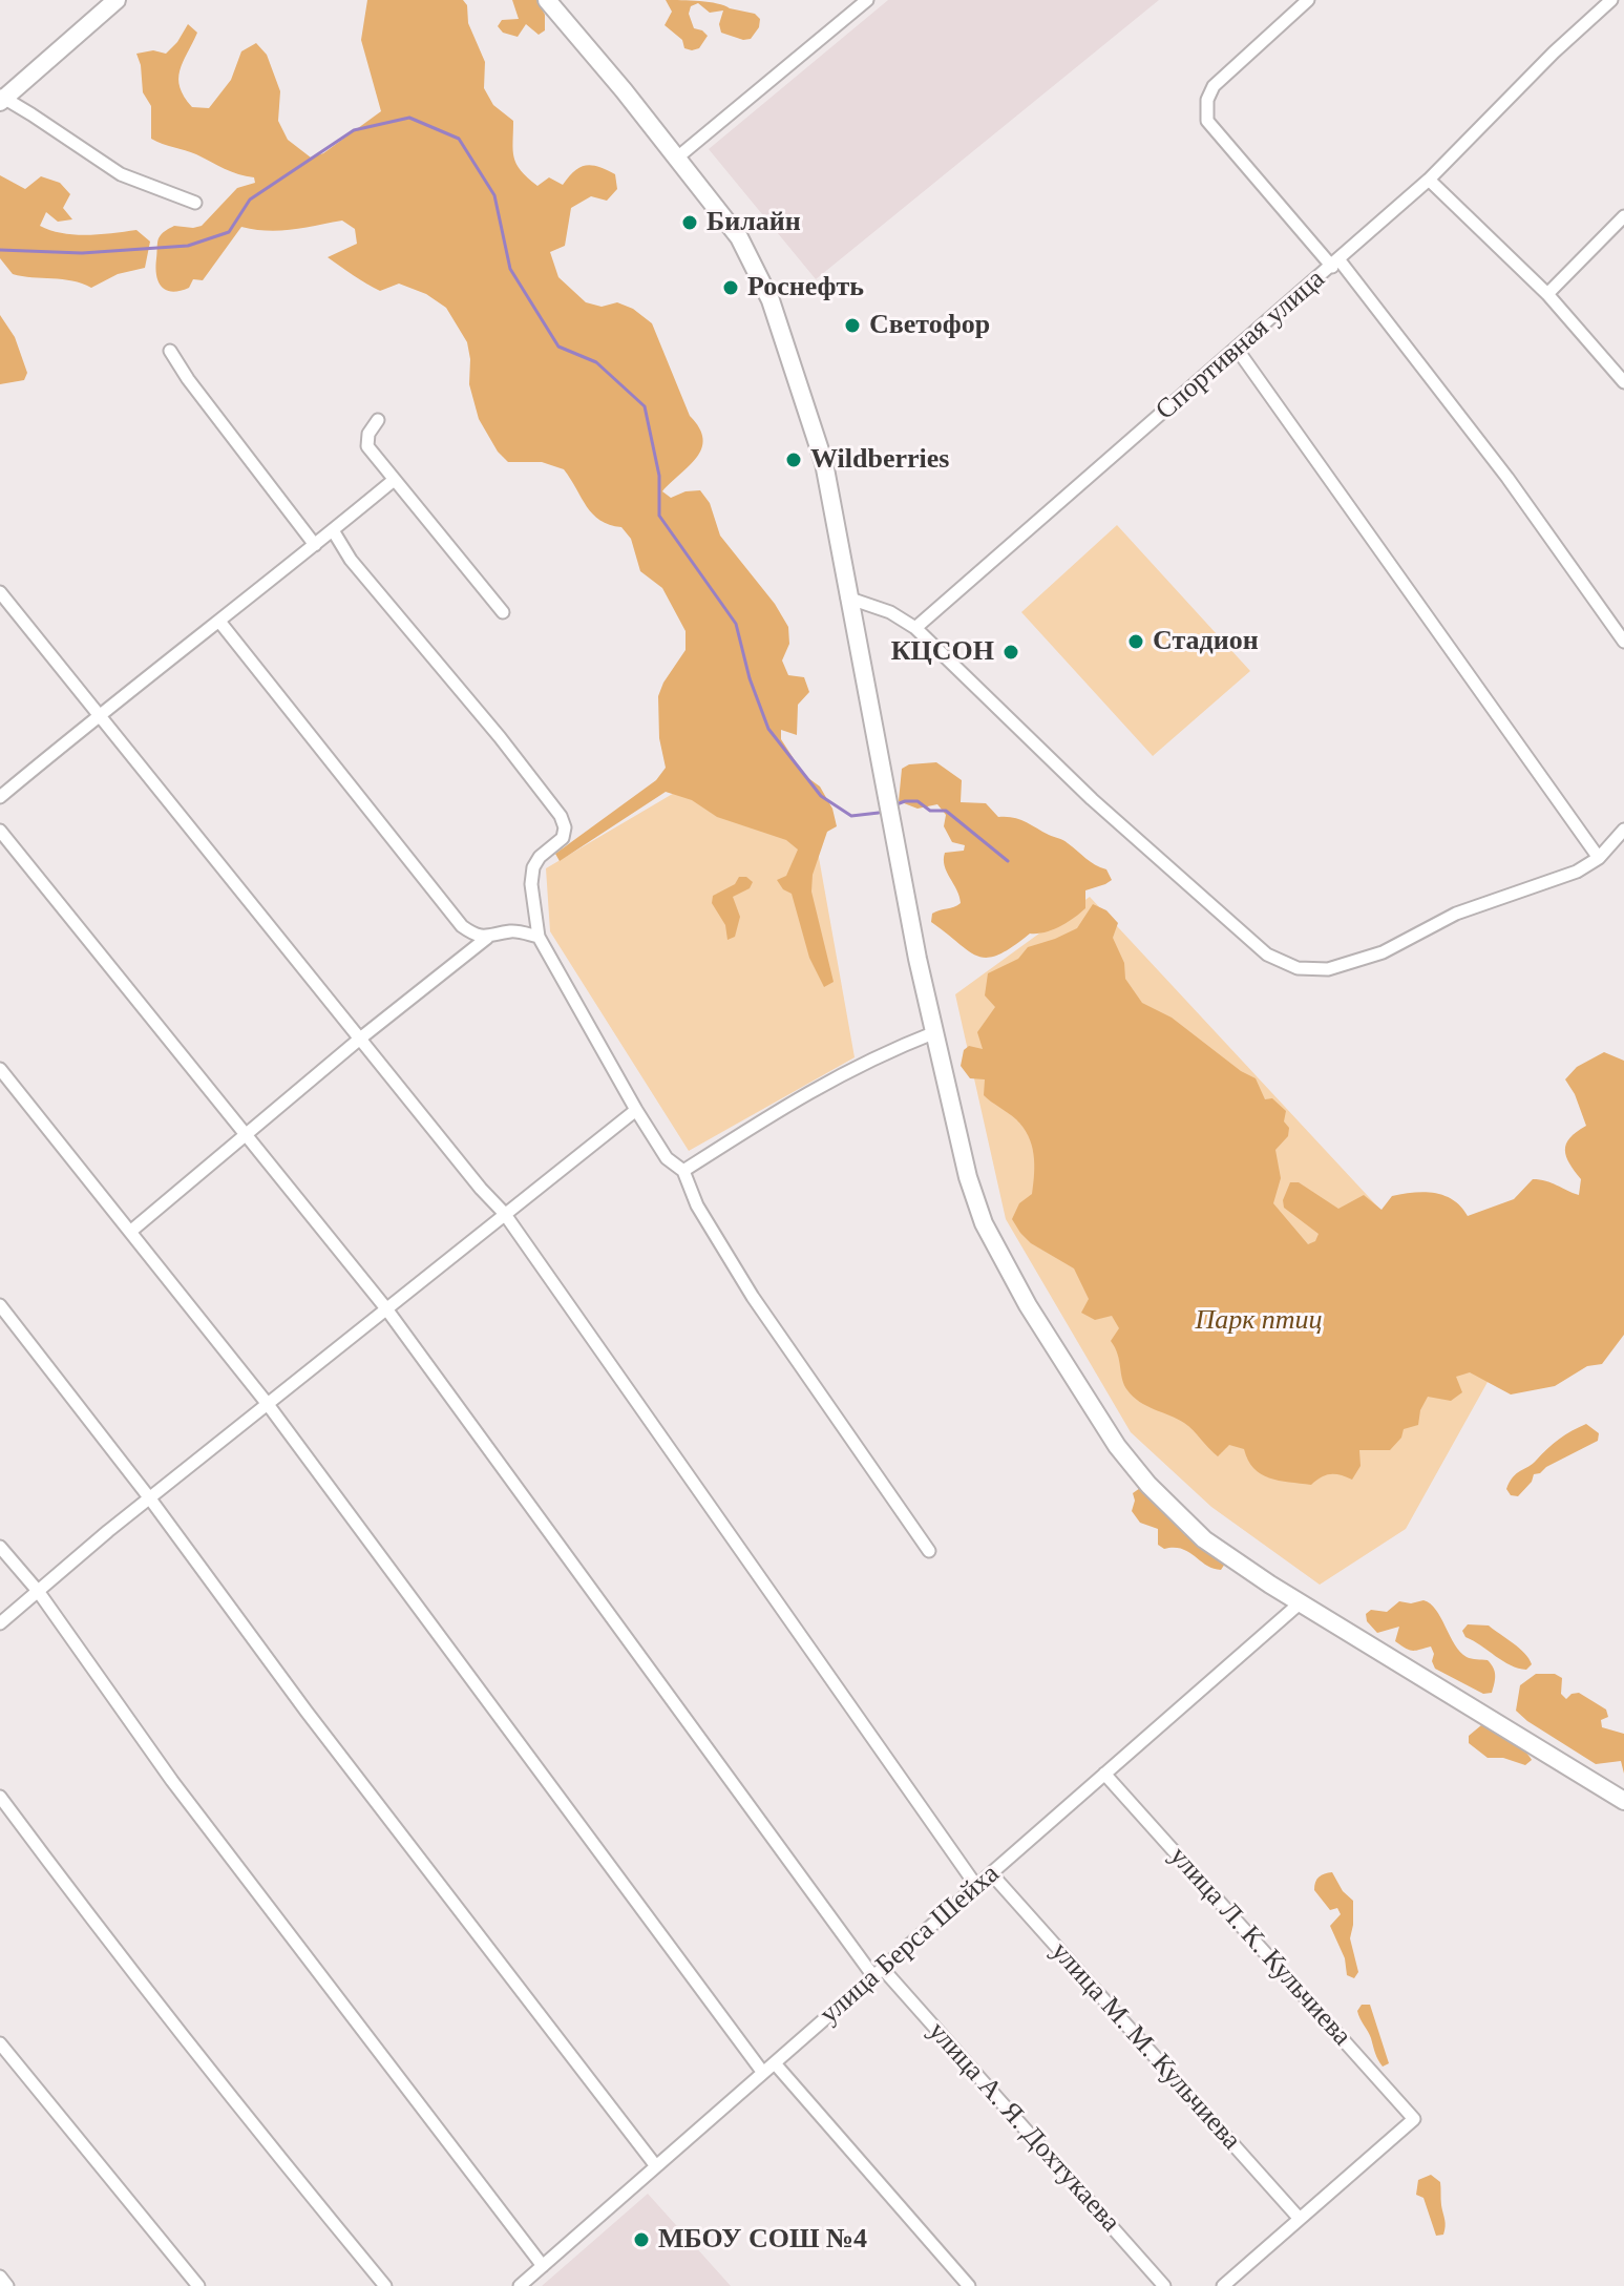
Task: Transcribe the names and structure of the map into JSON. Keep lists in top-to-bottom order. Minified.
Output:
{"streets":{"street":["Спортивная улица","улица Берса Шейха","улица Л. К. Кульчиева","улица М. М. Кульчиева","улица А. Я. Дохтукаева"]},"crossings":[["улица Берса Шейха","улица Л. К. Кульчиева"],["улица Берса Шейха","улица М. М. Кульчиева"],["улица Берса Шейха","улица А. Я. Дохтукаева"],["улица Л. К. Кульчиева","улица М. М. Кульчиева"]],"parks":["Парк птиц"],"places":["Билайн","Роснефть","Светофор","Wildberries","Стадион","КЦСОН","МБОУ СОШ №4"]}
